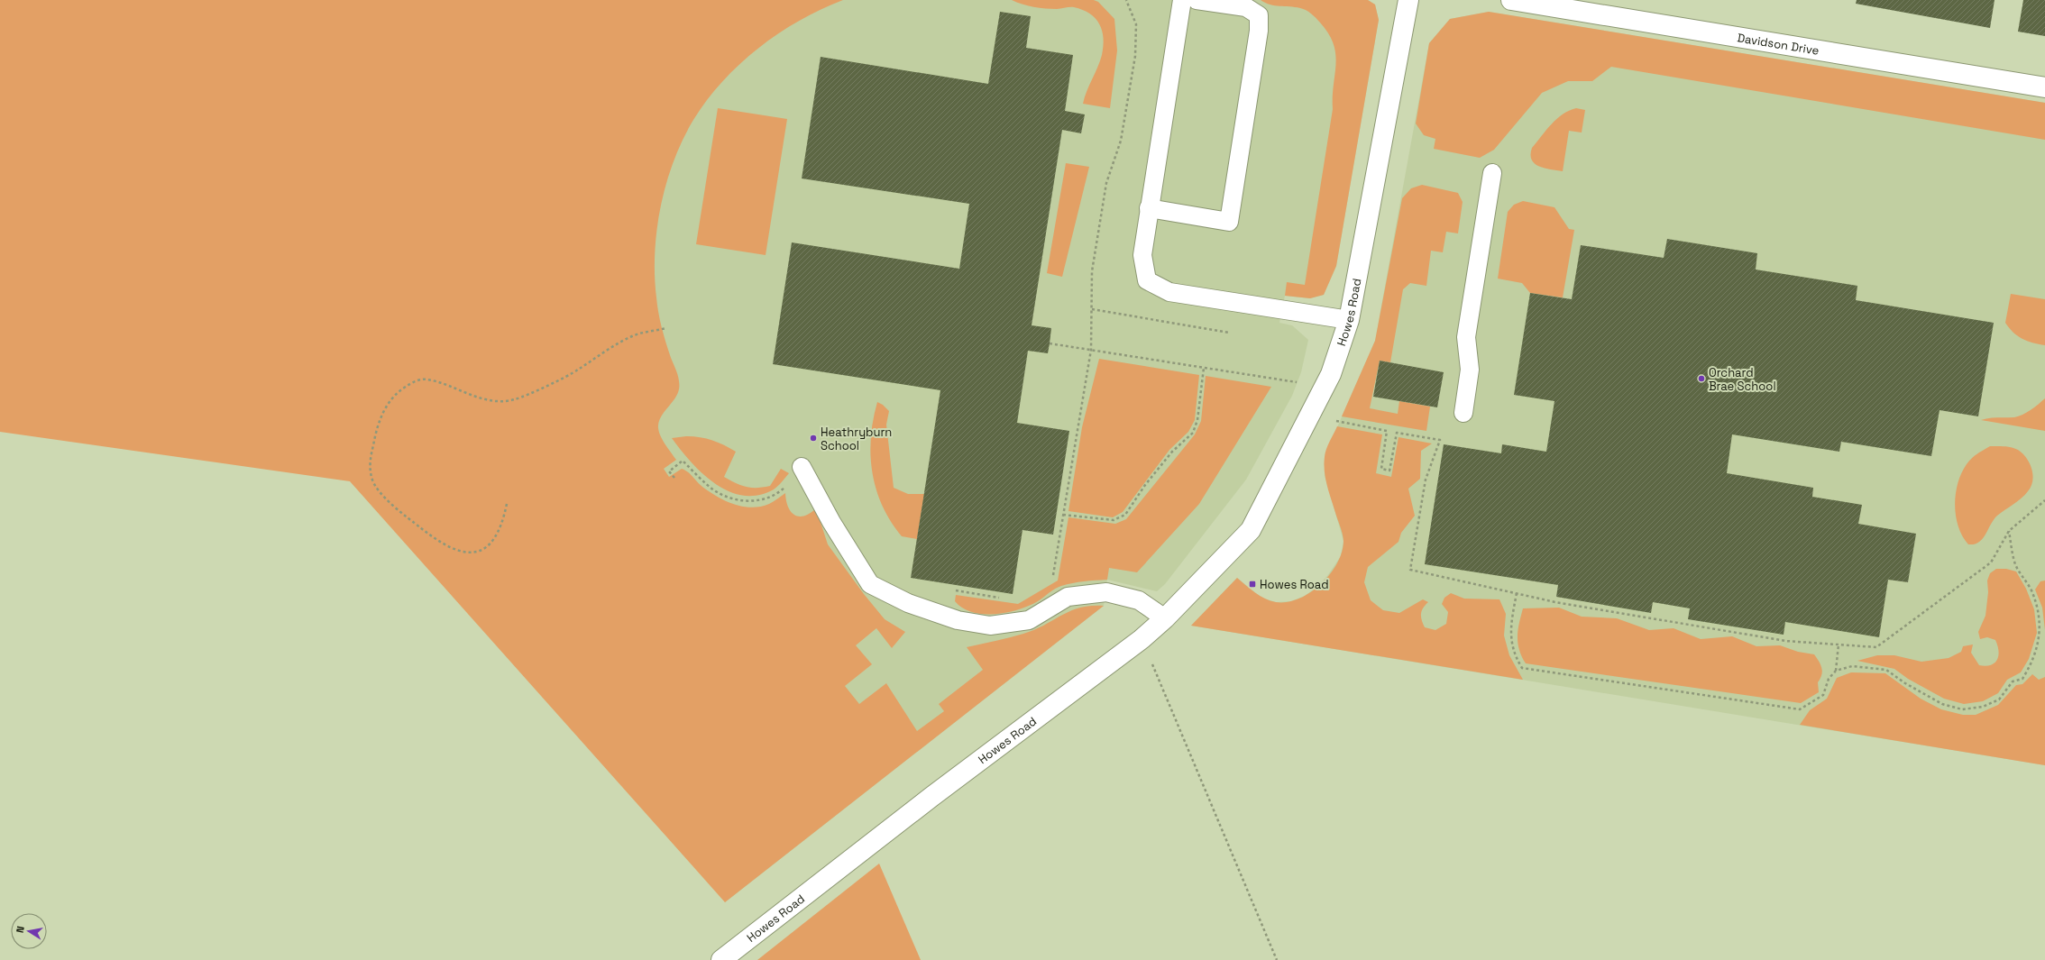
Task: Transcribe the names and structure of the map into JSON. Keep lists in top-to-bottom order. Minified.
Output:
{"streets":{"street":["Davidson Drive","Howes Road"]},"places":{"other":["Orchard Brae School","Heathryburn School"],"transit":["Howes Road"]},"north":"left"}
